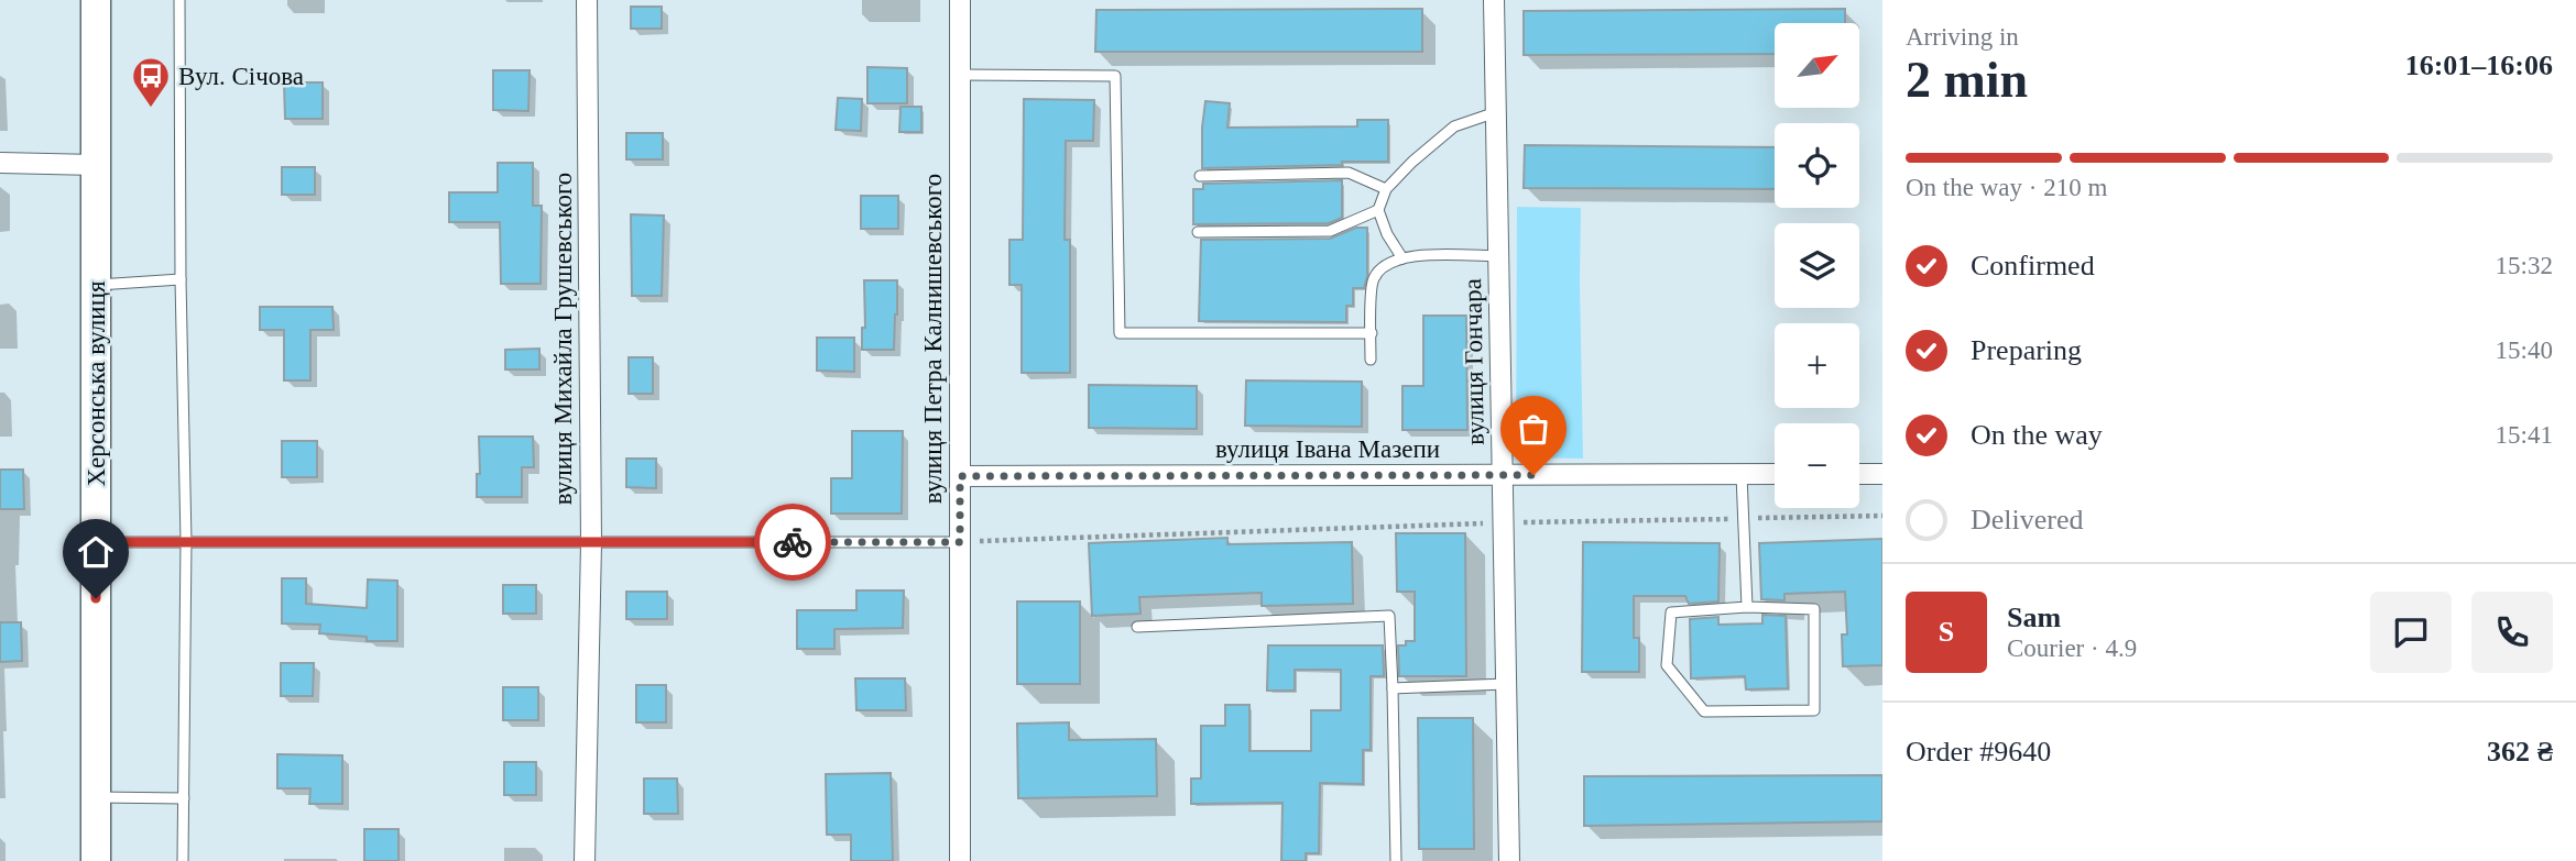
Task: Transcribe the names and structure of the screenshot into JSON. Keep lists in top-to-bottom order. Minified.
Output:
{"streets":{"main road":["Херсонська вулиця"],"street":["вулиця Михайла Грушевського","вулиця Петра Калнишевського","вулиця Гончара","вулиця Івана Мазепи"]},"crossings":[["вулиця Петра Калнишевського","вулиця Івана Мазепи"],["вулиця Гончара","вулиця Івана Мазепи"]],"places":{"bus stop":["Вул. Січова"]},"north":"top right","page":{"heading":["2 min","Arriving in","16:01–16:06"],"panel":["Sam","Courier · 4.9","Order #9640","362 ₴"],"map_buttons":["+","−"],"bar":"On the way · 210 m","list":[["Confirmed","15:32"],["Preparing","15:40"],["On the way","15:41"],"Delivered"],"round":"S"}}
